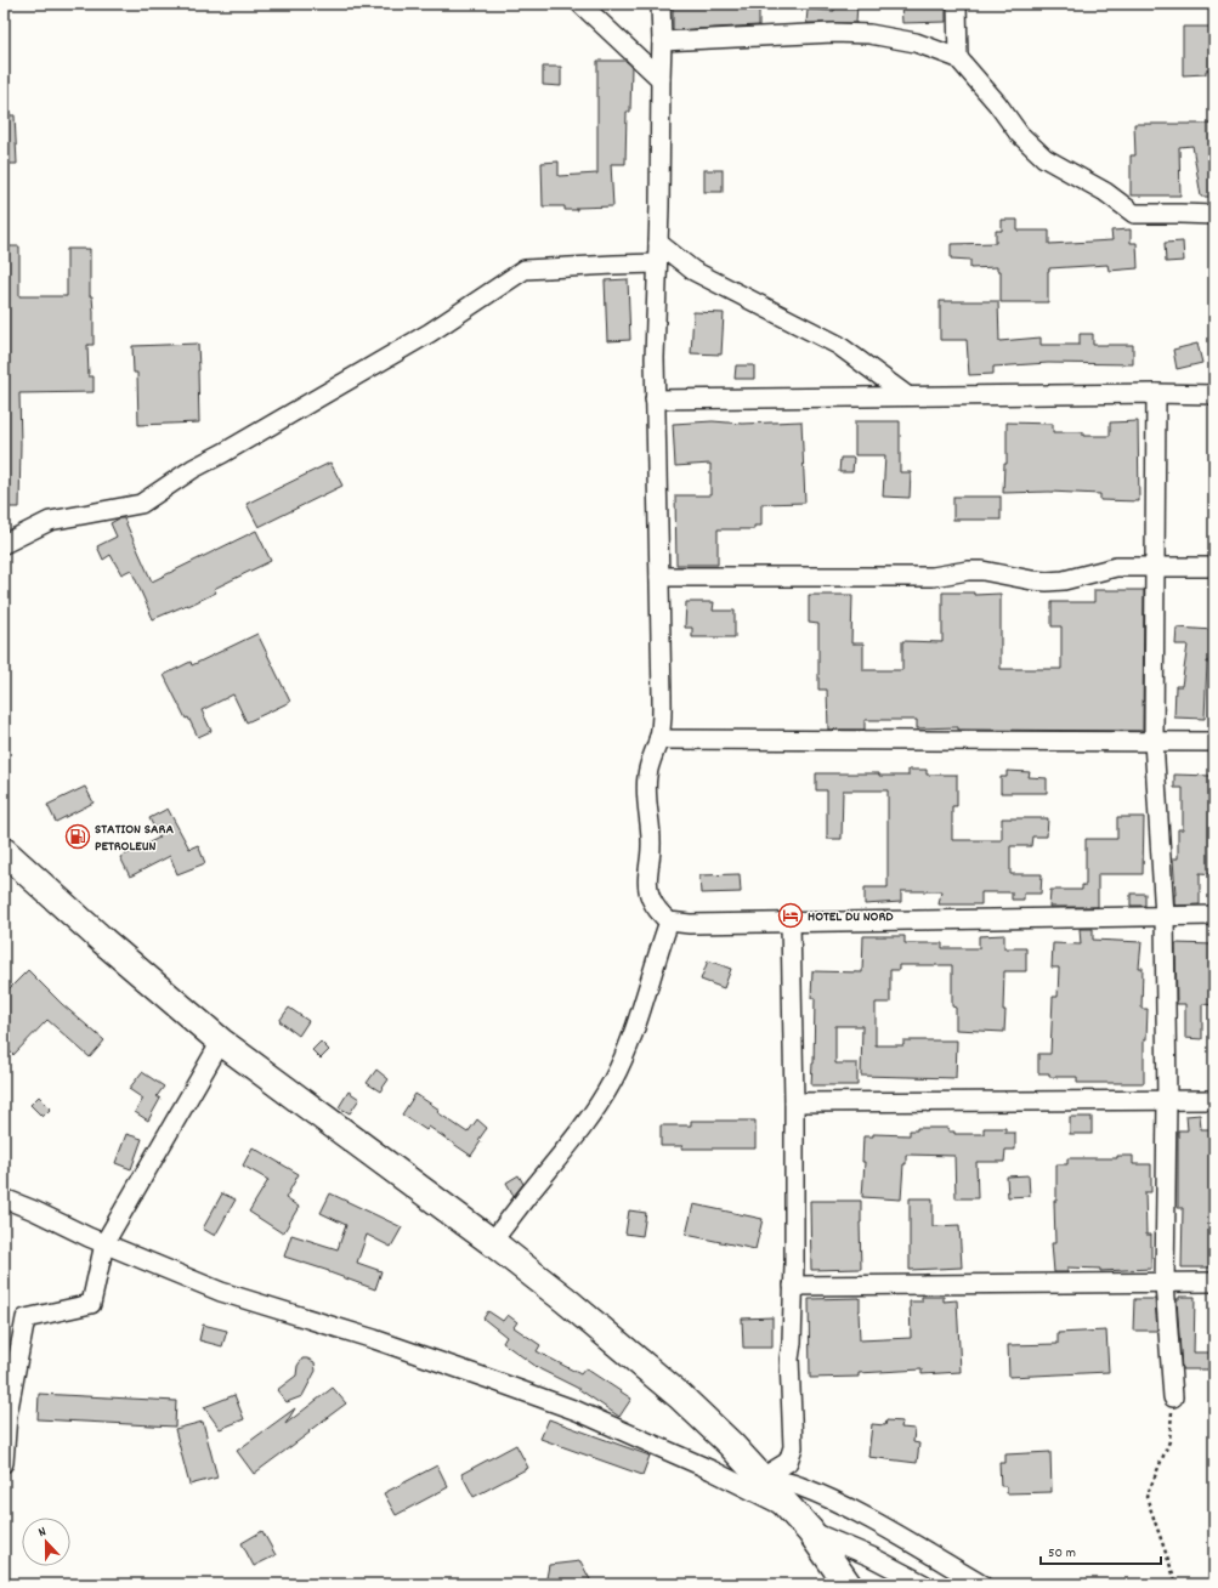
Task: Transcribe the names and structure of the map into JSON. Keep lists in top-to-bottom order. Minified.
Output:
{"places":{"fuel station":["STATION SARA PETROLEUN"],"hotel":["HOTEL DU NORD"]},"scale_bar":"50 m","north":"top"}
